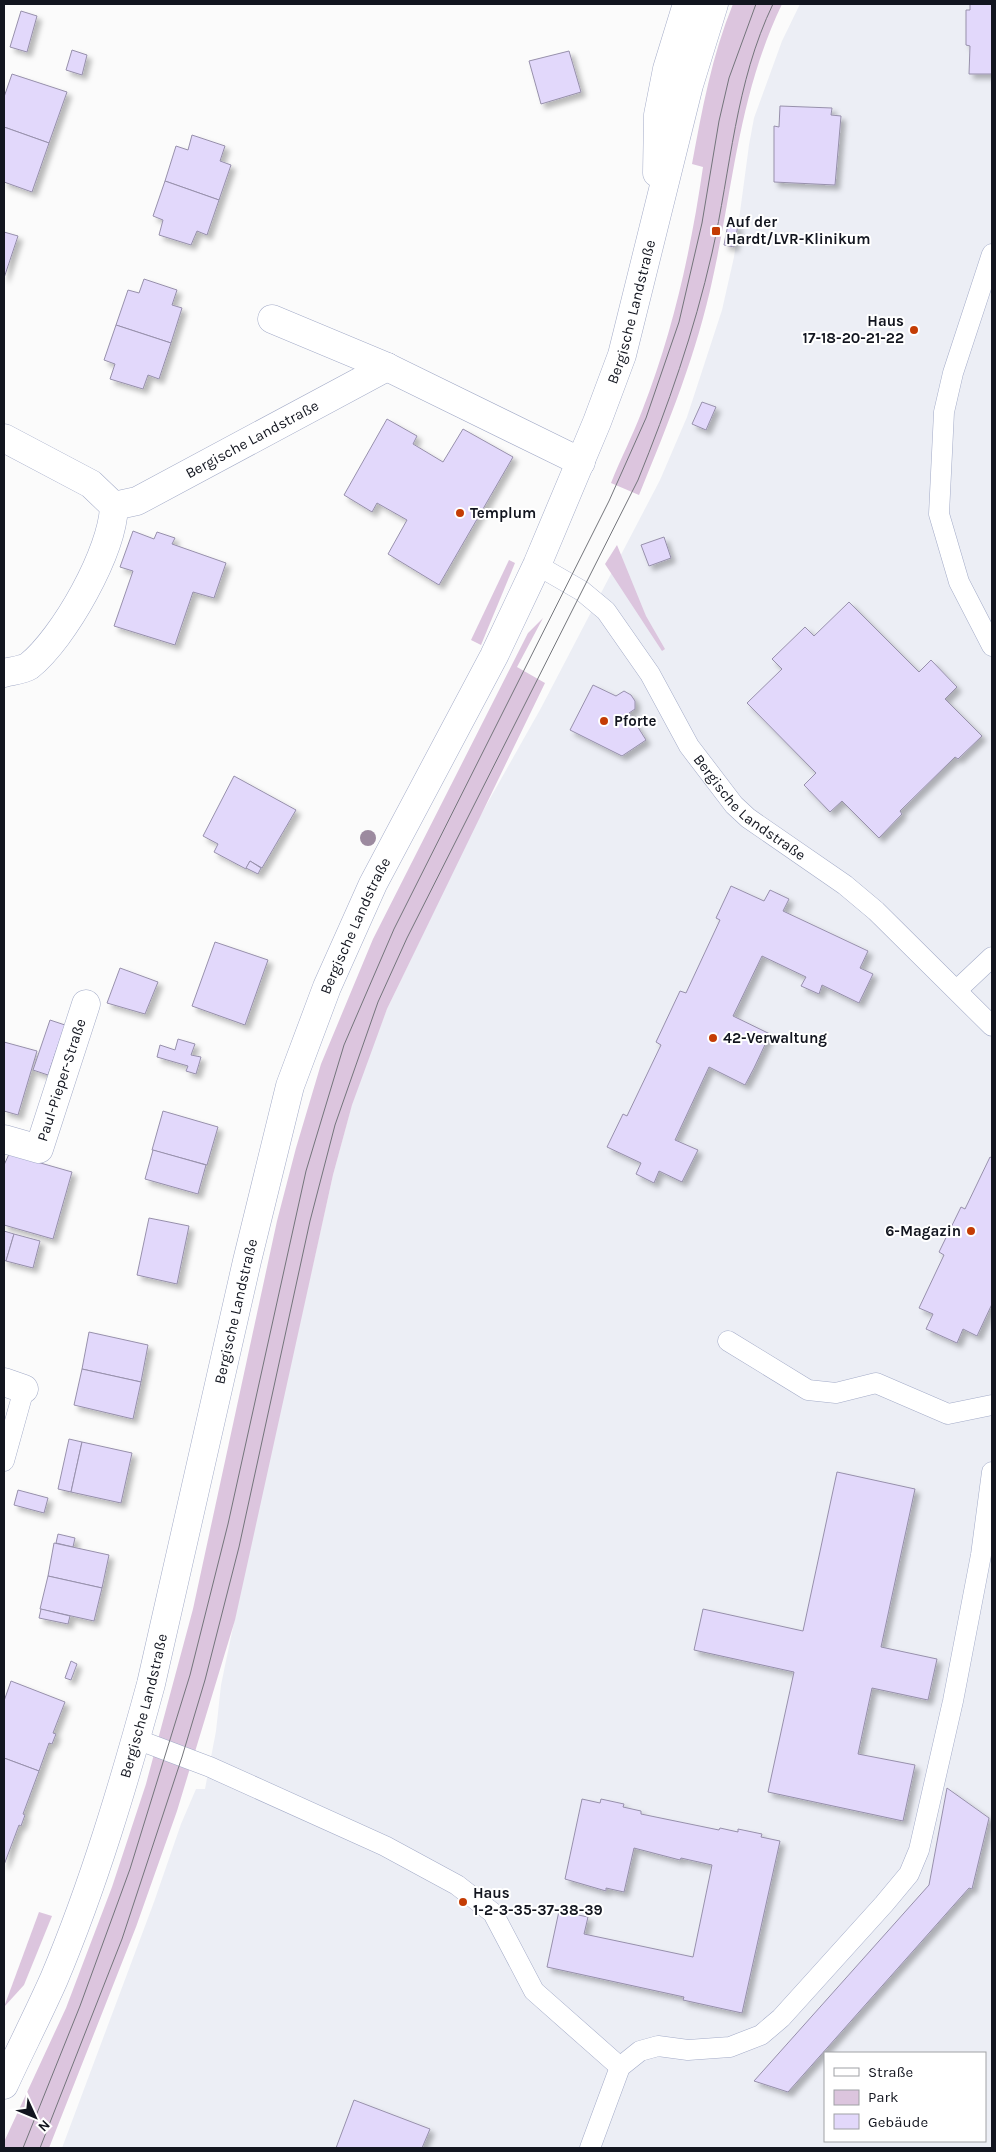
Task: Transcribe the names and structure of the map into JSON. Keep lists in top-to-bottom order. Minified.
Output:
{"streets":{"main road":["Bergische Landstraße","Paul-Pieper-Straße"]},"places":{"transit":["Auf der Hardt/LVR-Klinikum"],"other":["Haus 17-18-20-21-22","Templum","Pforte","42-Verwaltung","6-Magazin","Haus 1-2-3-35-37-38-39"]},"legend":["Straße","Park","Gebäude"],"north":"bottom right"}
